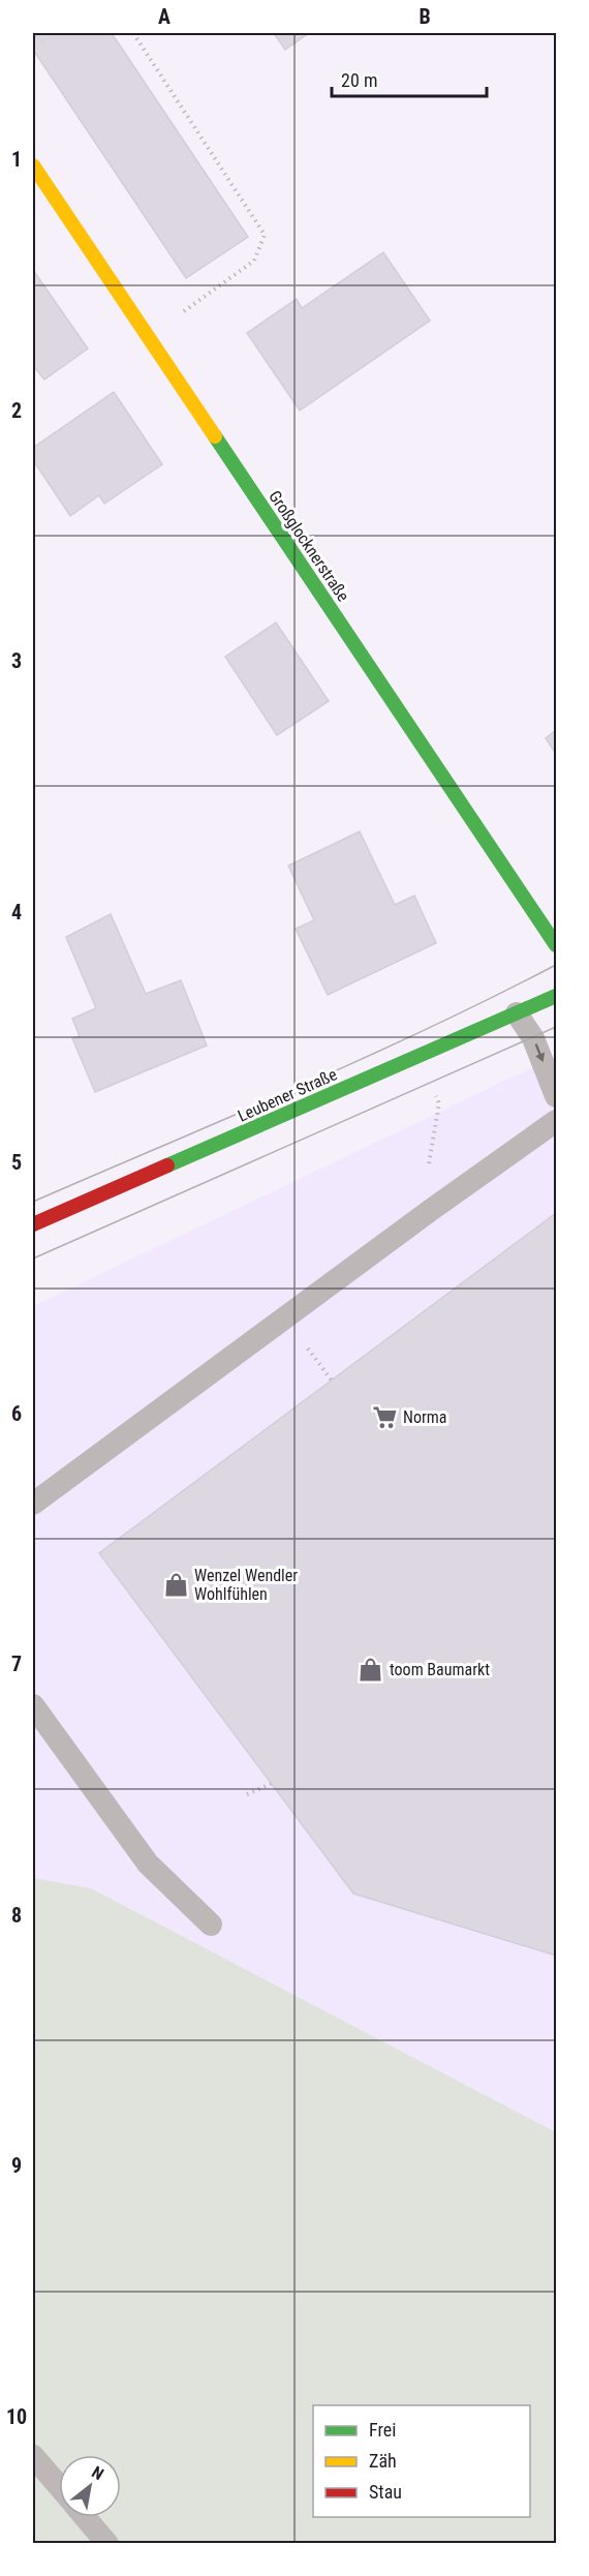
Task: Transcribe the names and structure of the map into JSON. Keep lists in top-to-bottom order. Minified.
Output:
{"streets":{"street":["Großglocknerstraße","Leubener Straße"]},"places":{"supermarket":["Norma"],"shop":["Wenzel Wendler Wohlfühlen","toom Baumarkt"]},"legend":["Frei","Zäh","Stau"],"scale_bar":"20 m","north":"top right","grid":{"columns":["A","B"],"rows":["1","2","3","4","5","6","7","8","9","10"]}}
